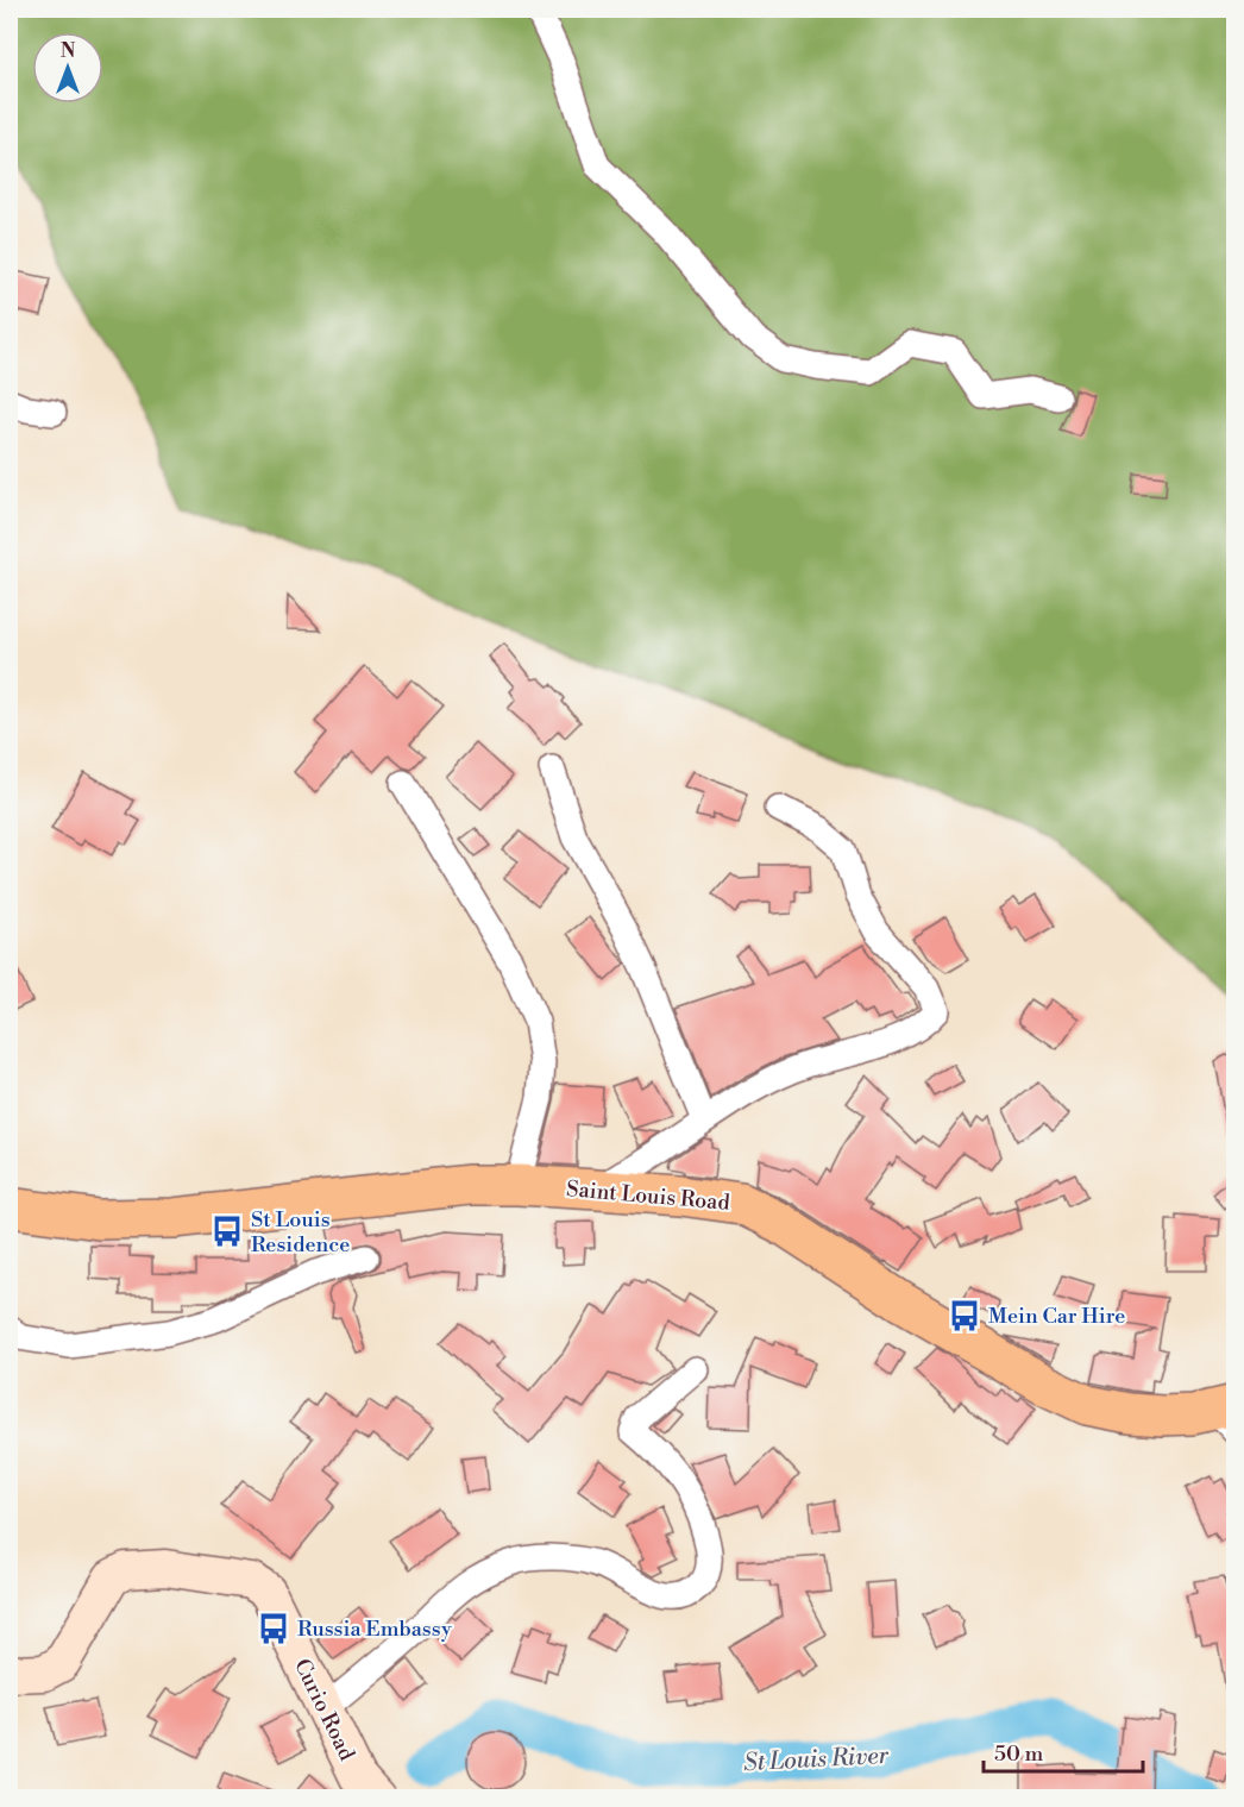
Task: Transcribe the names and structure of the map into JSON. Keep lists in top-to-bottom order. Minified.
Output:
{"streets":{"main road":["Saint Louis Road","Curio Road"]},"water":["St Louis River"],"places":{"bus stop":["St Louis Residence","Mein Car Hire","Russia Embassy"]},"scale_bar":"50 m","north":"top"}
